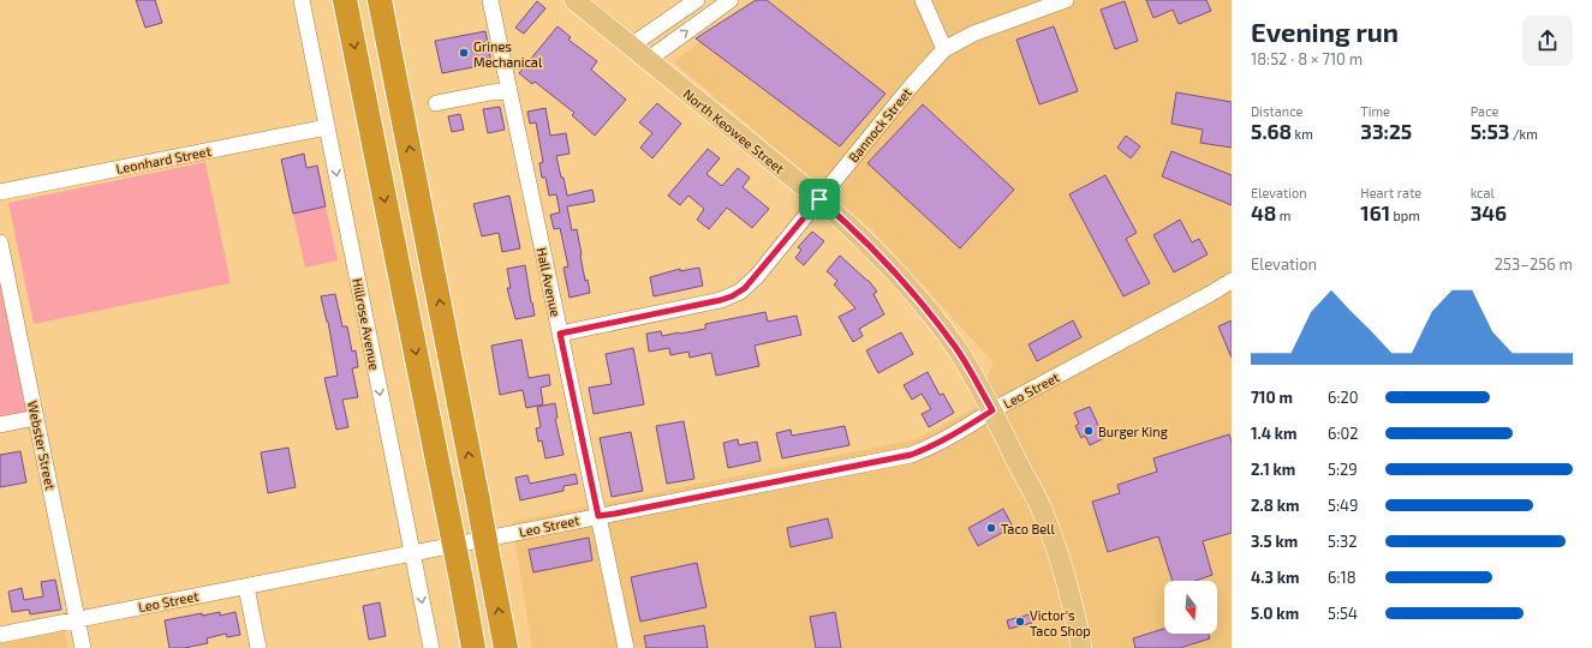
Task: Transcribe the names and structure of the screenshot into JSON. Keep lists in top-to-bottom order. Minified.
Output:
{"streets":{"main road":["North Keowee Street"],"street":["Bannock Street","Leonhard Street","Hall Avenue","Hillrose Avenue","Leo Street","Webster Street"]},"crossings":[["Bannock Street","North Keowee Street"],["Bannock Street","Hall Avenue"],["North Keowee Street","Leo Street"],["Leonhard Street","Hillrose Avenue"],["Hall Avenue","Leo Street"],["Hillrose Avenue","Leo Street"],["Leo Street","Webster Street"]],"one_way":["Hillrose Avenue"],"places":["Grines Mechanical","Burger King","Taco Bell","Victor's Taco Shop"],"north":"bottom","page":{"heading":["Evening run","18:52 · 8 × 710 m"],"stats":[["Distance","5.68 km"],["Time","33:25"],["Pace","5:53 /km"],["Elevation","48 m"],["Heart rate","161 bpm"],["kcal","346"]],"chart":["Elevation","253–256 m"],"list":[{"name":"710 m","note":"6:20"},{"name":"1.4 km","note":"6:02"},{"name":"2.1 km","note":"5:29"},{"name":"2.8 km","note":"5:49"},{"name":"3.5 km","note":"5:32"},{"name":"4.3 km","note":"6:18"},{"name":"5.0 km","note":"5:54"}]}}
